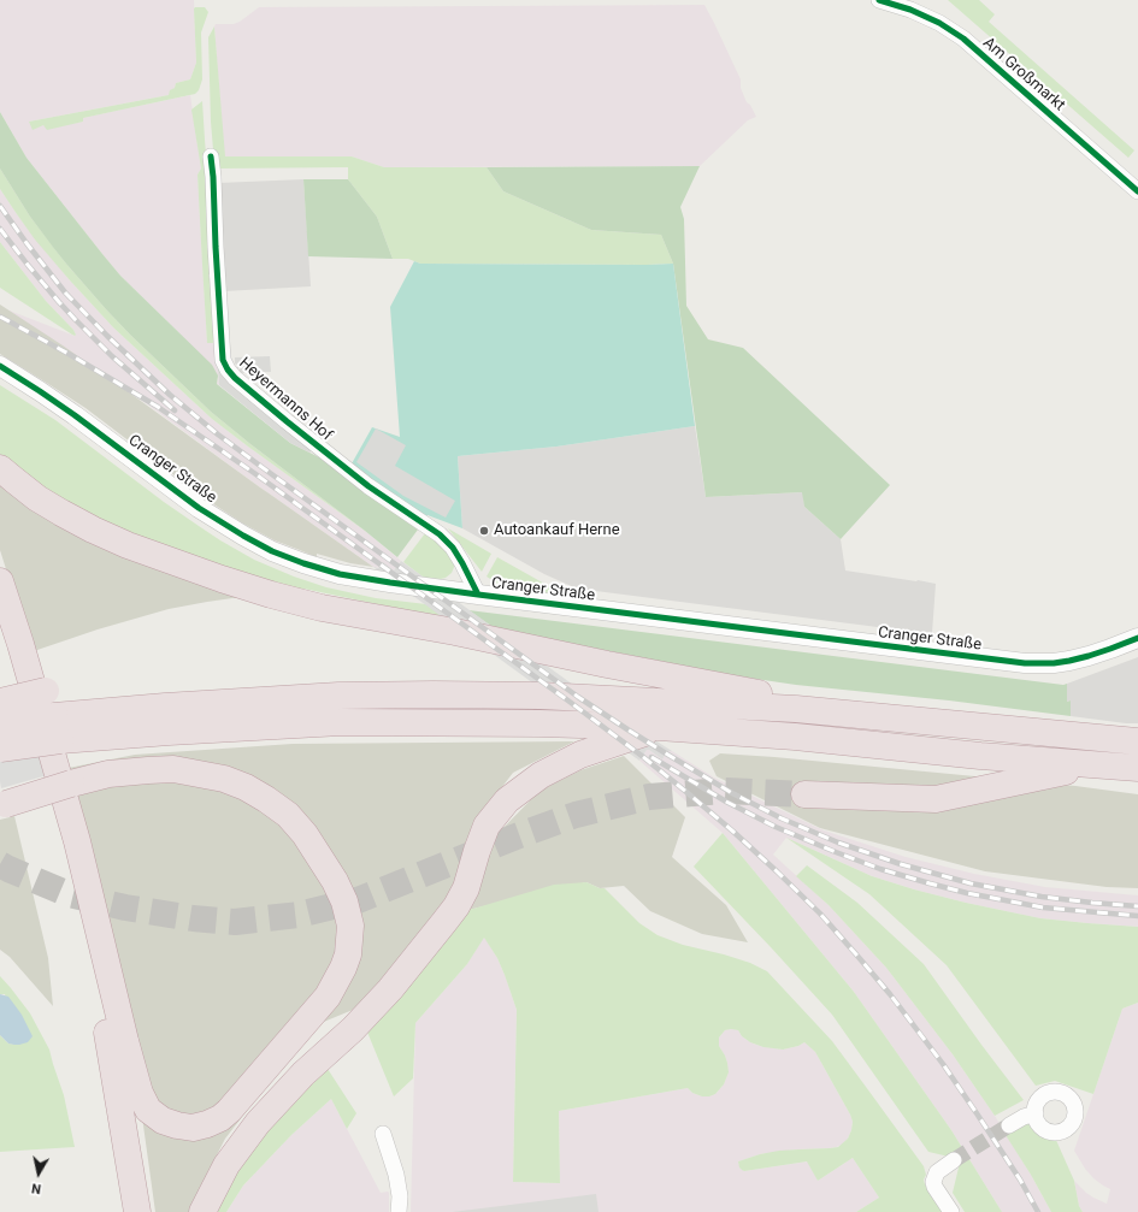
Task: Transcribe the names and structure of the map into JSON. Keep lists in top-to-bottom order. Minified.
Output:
{"streets":{"street":["Am Großmarkt","Heyermanns Hof","Cranger Straße"]},"crossings":[["Heyermanns Hof","Cranger Straße"]],"places":["Autoankauf Herne"],"north":"bottom"}
